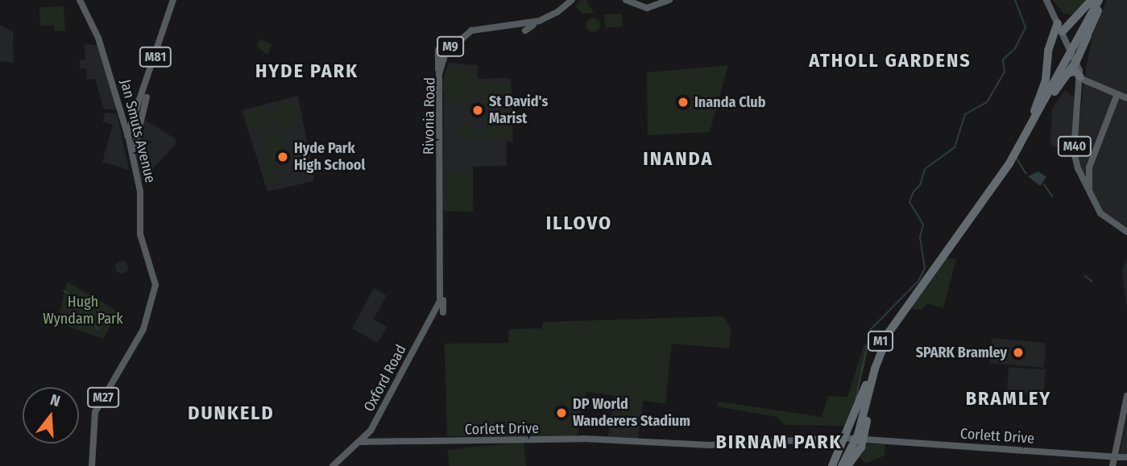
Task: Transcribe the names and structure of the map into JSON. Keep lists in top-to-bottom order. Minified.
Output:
{"streets":{"highway":["M1"],"main road":["M9","M81","Rivonia Road","Jan Smuts Avenue","M40","Oxford Road","M27","Corlett Drive"]},"crossings":[["M81","Jan Smuts Avenue"],["Rivonia Road","Oxford Road"],["M1","Corlett Drive"],["Oxford Road","Corlett Drive"]],"districts":["ATHOLL GARDENS","HYDE PARK","INANDA","ILLOVO","BRAMLEY","DUNKELD","BIRNAM PARK"],"parks":["Hugh Wyndam Park"],"places":["Inanda Club","St David's Marist","Hyde Park High School","SPARK Bramley","DP World Wanderers Stadium"],"north":"top"}
